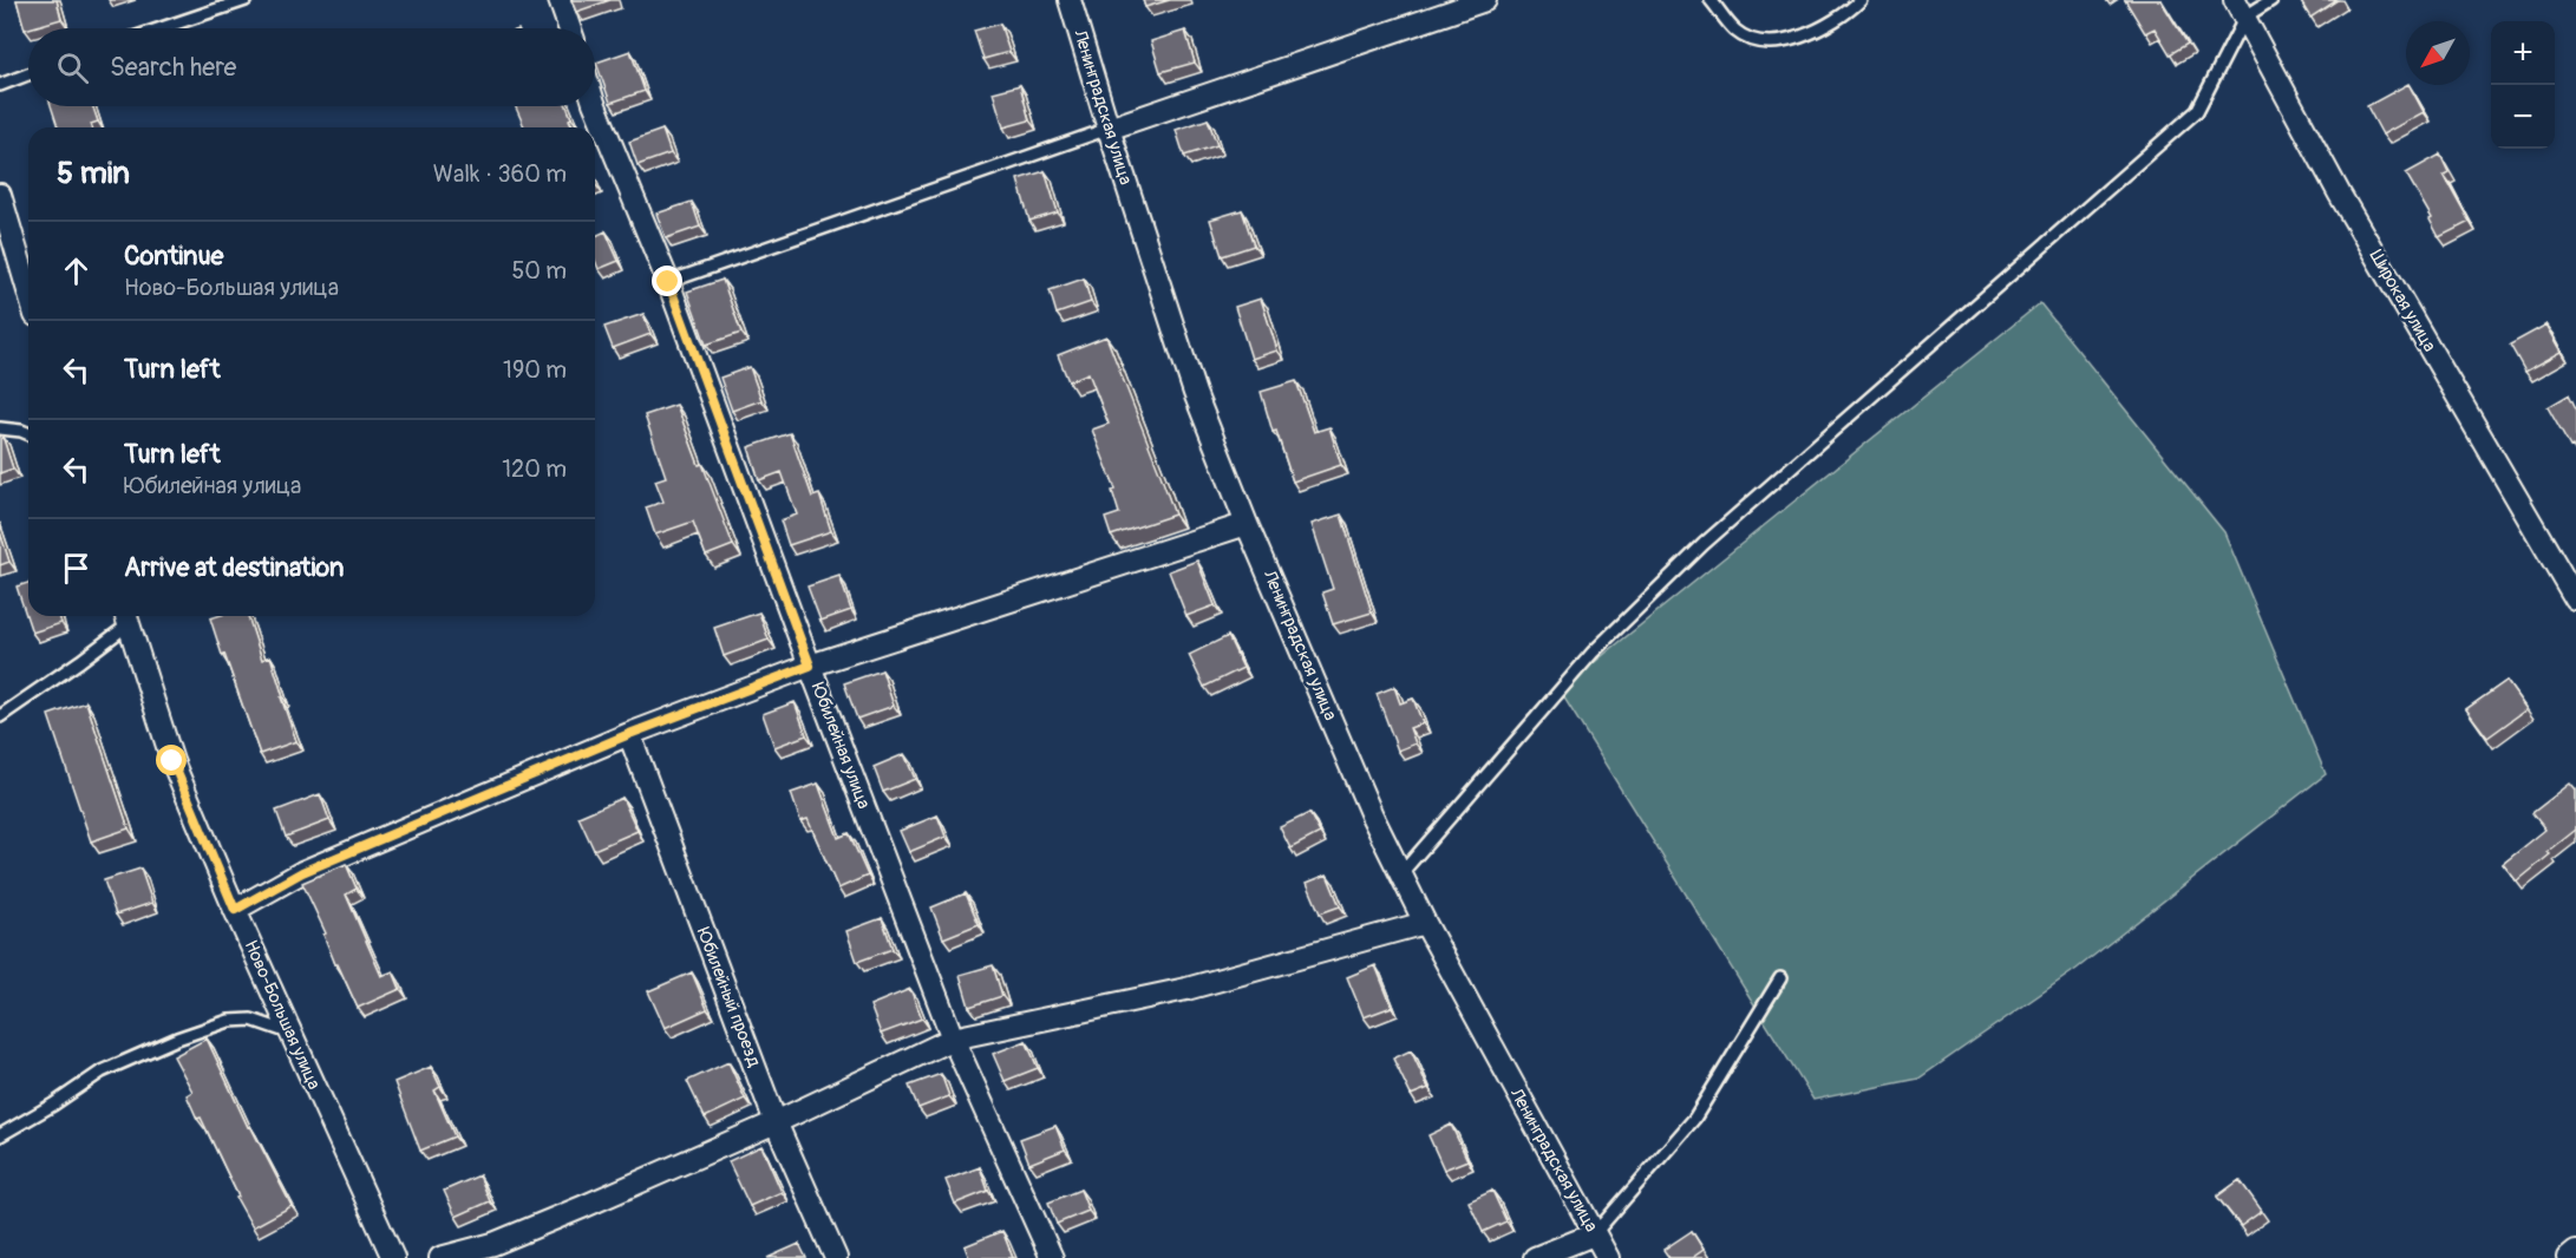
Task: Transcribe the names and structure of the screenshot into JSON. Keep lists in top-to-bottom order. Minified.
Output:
{"streets":{"street":["Ленинградская улица","Широкая улица","Юбилейная улица","Юбилейный проезд","Ново-Большая улица"]},"north":"bottom left","page":{"map_buttons":["+","−"],"search":"Search here","heading":["5 min","Walk · 360 m"],"list":[["Continue","Ново-Большая улица","50 m"],["Turn left","190 m"],["Turn left","Юбилейная улица","120 m"],"Arrive at destination"]}}
